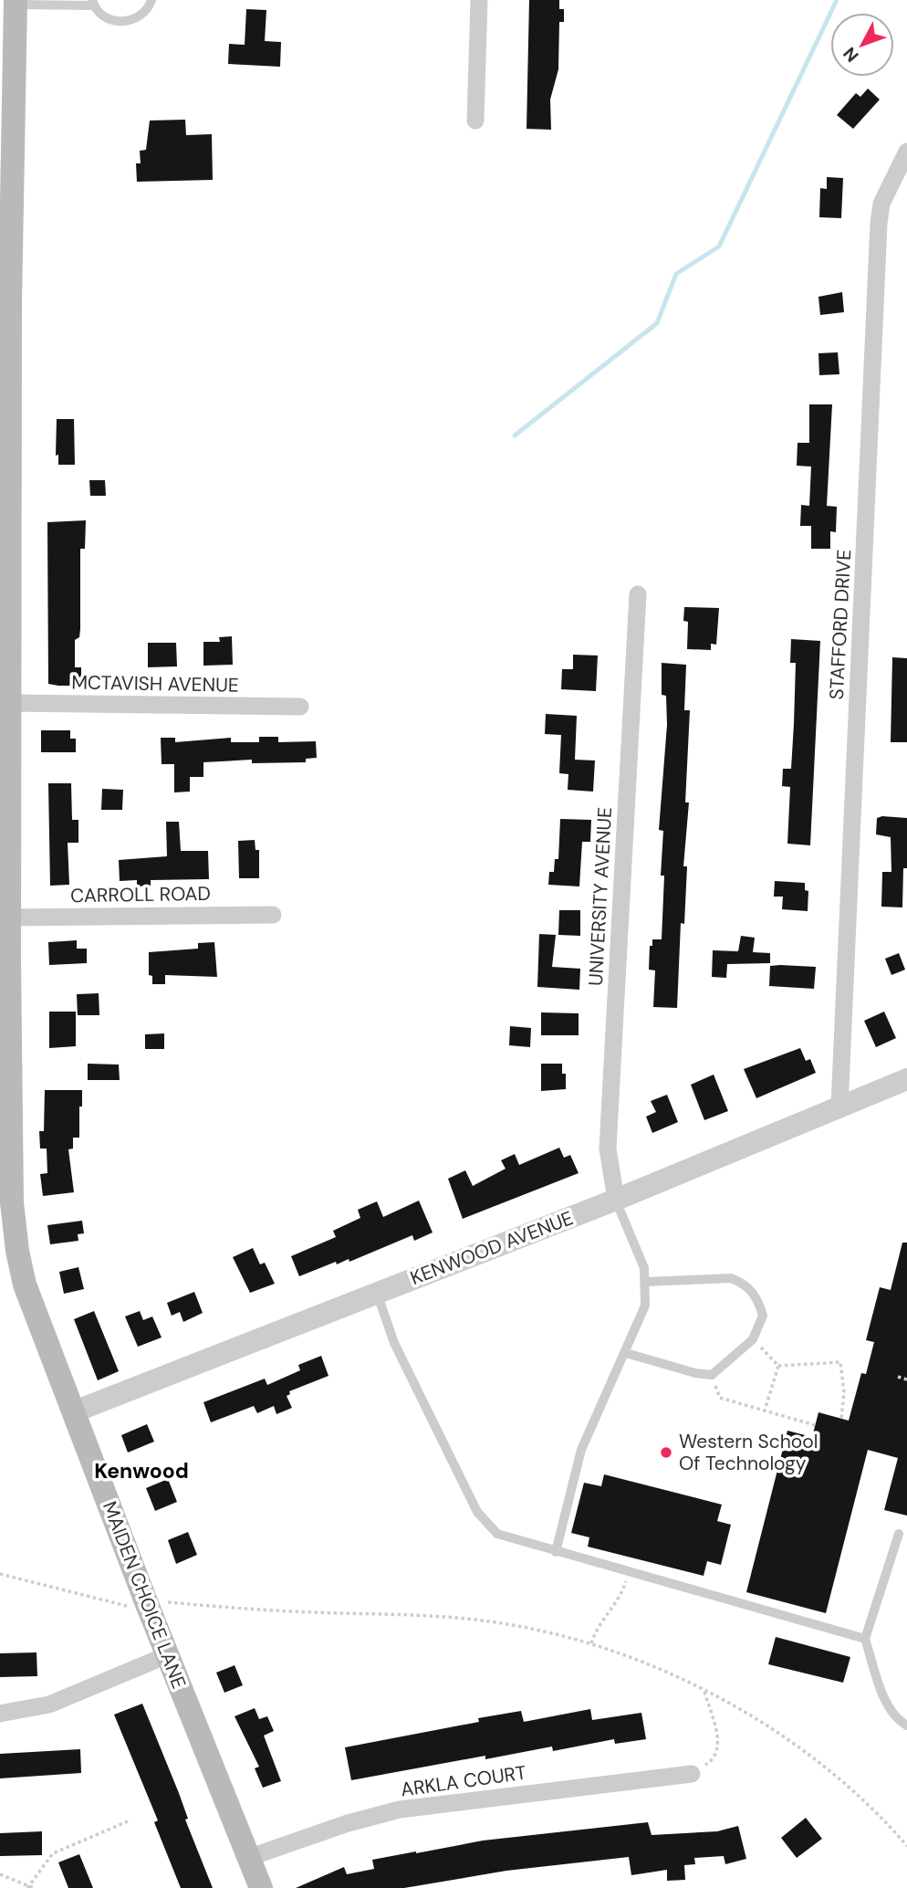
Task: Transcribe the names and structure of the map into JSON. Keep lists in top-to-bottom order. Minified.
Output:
{"streets":{"main road":["MAIDEN CHOICE LANE"],"street":["STAFFORD DRIVE","MCTAVISH AVENUE","CARROLL ROAD","UNIVERSITY AVENUE","KENWOOD AVENUE","ARKLA COURT"]},"crossings":[["STAFFORD DRIVE","KENWOOD AVENUE"],["MCTAVISH AVENUE","MAIDEN CHOICE LANE"],["CARROLL ROAD","MAIDEN CHOICE LANE"],["UNIVERSITY AVENUE","KENWOOD AVENUE"],["KENWOOD AVENUE","MAIDEN CHOICE LANE"],["MAIDEN CHOICE LANE","ARKLA COURT"]],"districts":["Kenwood"],"places":["Western School Of Technology"],"north":"bottom left"}
